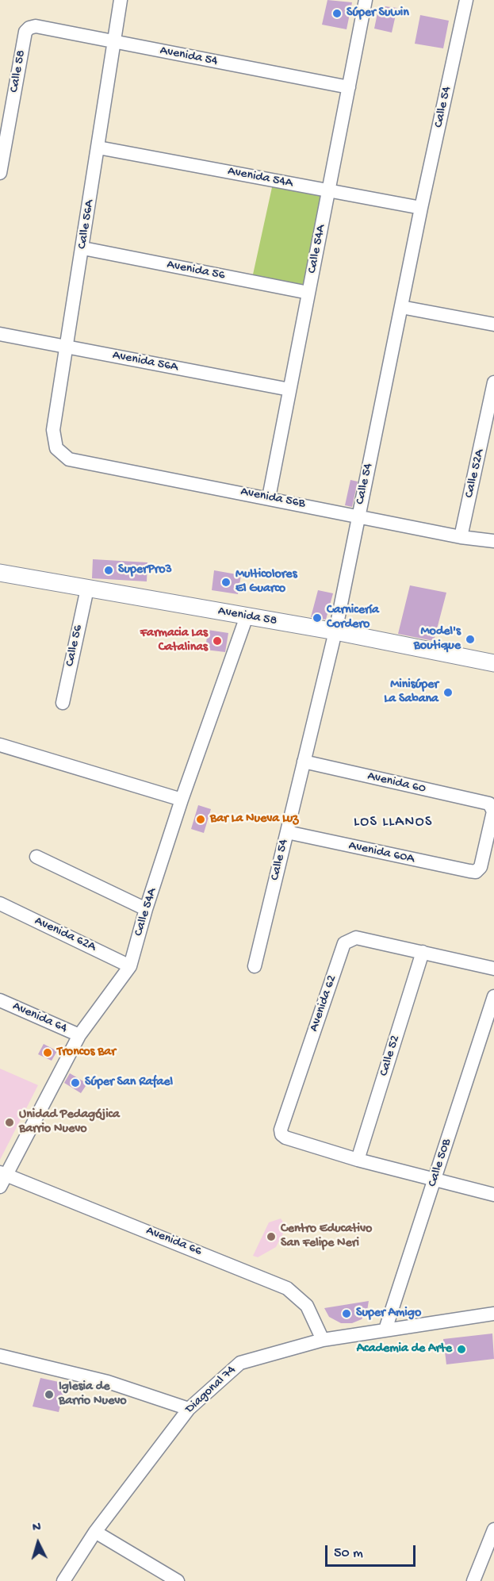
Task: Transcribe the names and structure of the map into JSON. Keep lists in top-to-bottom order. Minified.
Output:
{"streets":{"main road":["Avenida 58"],"street":["Avenida 54","Calle 58","Calle 54","Avenida 54A","Calle 56A","Calle 54A","Avenida 56","Avenida 56A","Calle 52A","Avenida 56B","Calle 56","Avenida 60","Avenida 60A","Avenida 62A","Avenida 62","Avenida 64","Calle 52","Calle 50B","Avenida 66","Diagonal 74"]},"crossings":[["Avenida 54","Calle 58"],["Avenida 54","Calle 56A"],["Avenida 54","Calle 54A"],["Calle 54","Avenida 54A"],["Calle 54","Avenida 56B"],["Calle 54","Avenida 58"],["Calle 54","Avenida 60"],["Calle 54","Avenida 60A"],["Avenida 54A","Calle 56A"],["Avenida 54A","Calle 54A"],["Calle 56A","Avenida 56"],["Calle 56A","Avenida 56A"],["Calle 56A","Avenida 56B"],["Calle 54A","Avenida 56"],["Calle 54A","Avenida 56A"],["Calle 54A","Avenida 56B"],["Calle 54A","Avenida 58"],["Calle 54A","Avenida 62A"],["Calle 54A","Avenida 64"],["Calle 54A","Avenida 66"],["Calle 52A","Avenida 56B"],["Avenida 58","Calle 56"],["Avenida 60","Avenida 60A"],["Avenida 62","Calle 52"],["Calle 50B","Diagonal 74"],["Avenida 66","Diagonal 74"]],"districts":["LOS LLANOS"],"places":["Súper Suwin","SuperPro3","Multicolores El Guarco","Carnicería Cordero","Model's Boutique","Farmacia Las Catalinas","Minisúper La Sabana","Bar La Nueva Luz","Troncos Bar","Súper San Rafael","Unidad Pedagójica Barrio Nuevo","Centro Educativo San Felipe Neri","Super Amigo","Academia de Arte","Iglesia de Barrio Nuevo"],"scale_bar":"50 m","north":"top"}
